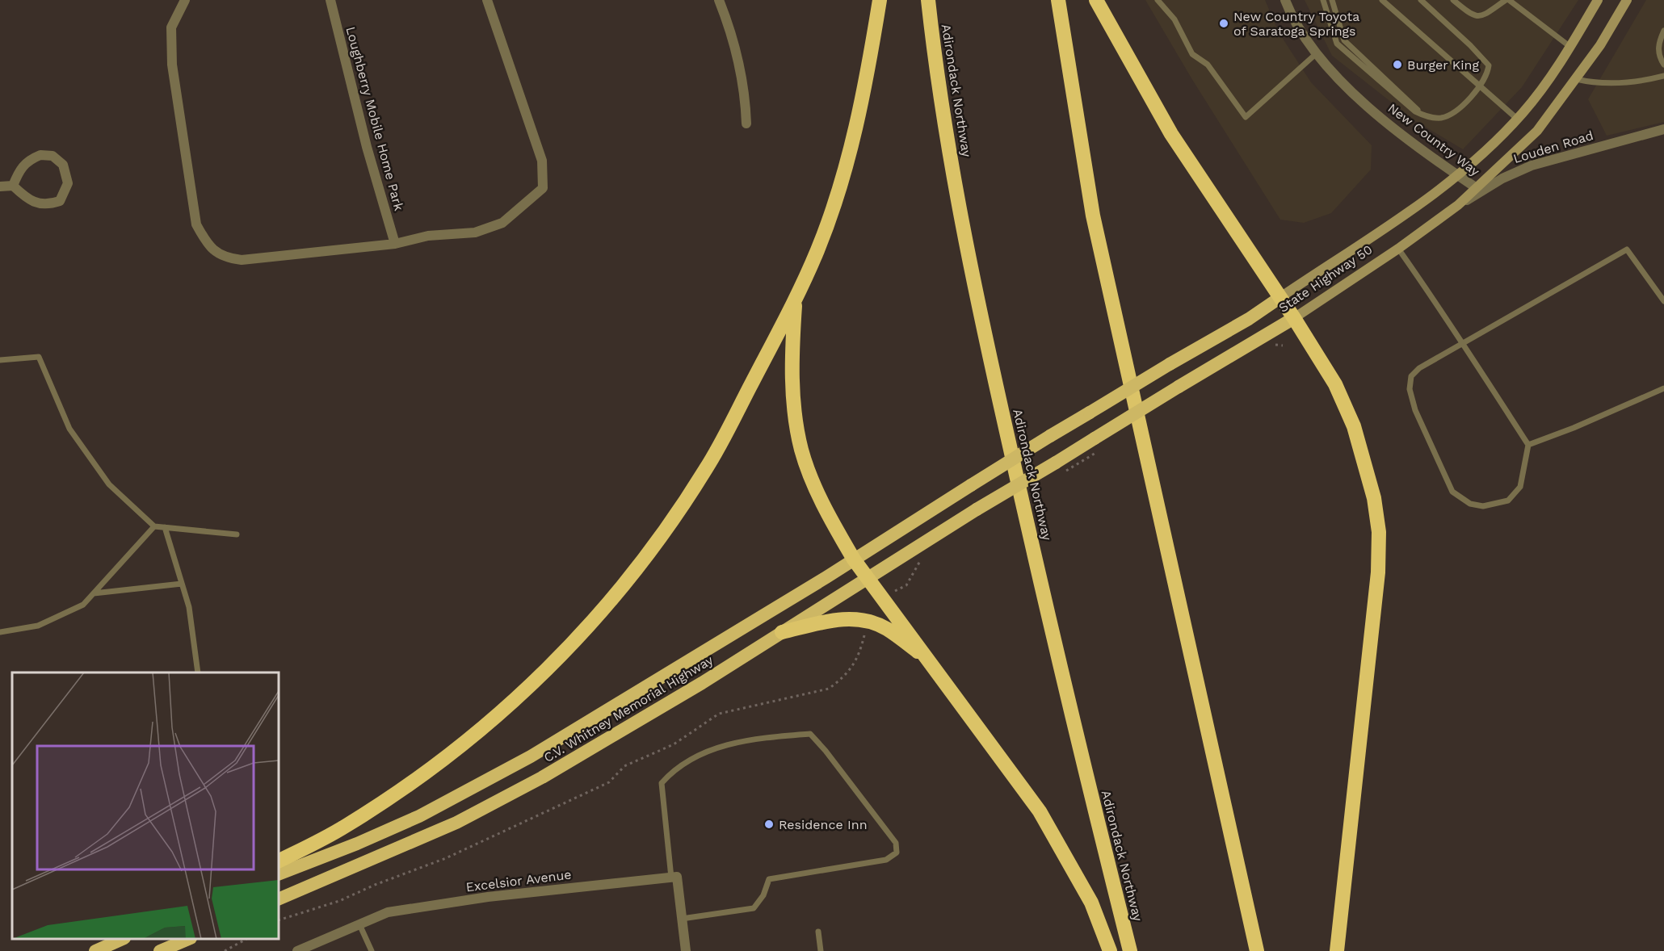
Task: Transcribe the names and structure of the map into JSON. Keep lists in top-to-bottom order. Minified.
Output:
{"streets":{"highway":["Adirondack Northway","State Highway 50","C.V. Whitney Memorial Highway"],"street":["Loughberry Mobile Home Park","New Country Way","Louden Road","Excelsior Avenue"]},"crossings":[["New Country Way","State Highway 50"],["Louden Road","State Highway 50"],["State Highway 50","C.V. Whitney Memorial Highway"]],"places":["New Country Toyota of Saratoga Springs","Burger King","Residence Inn"]}
